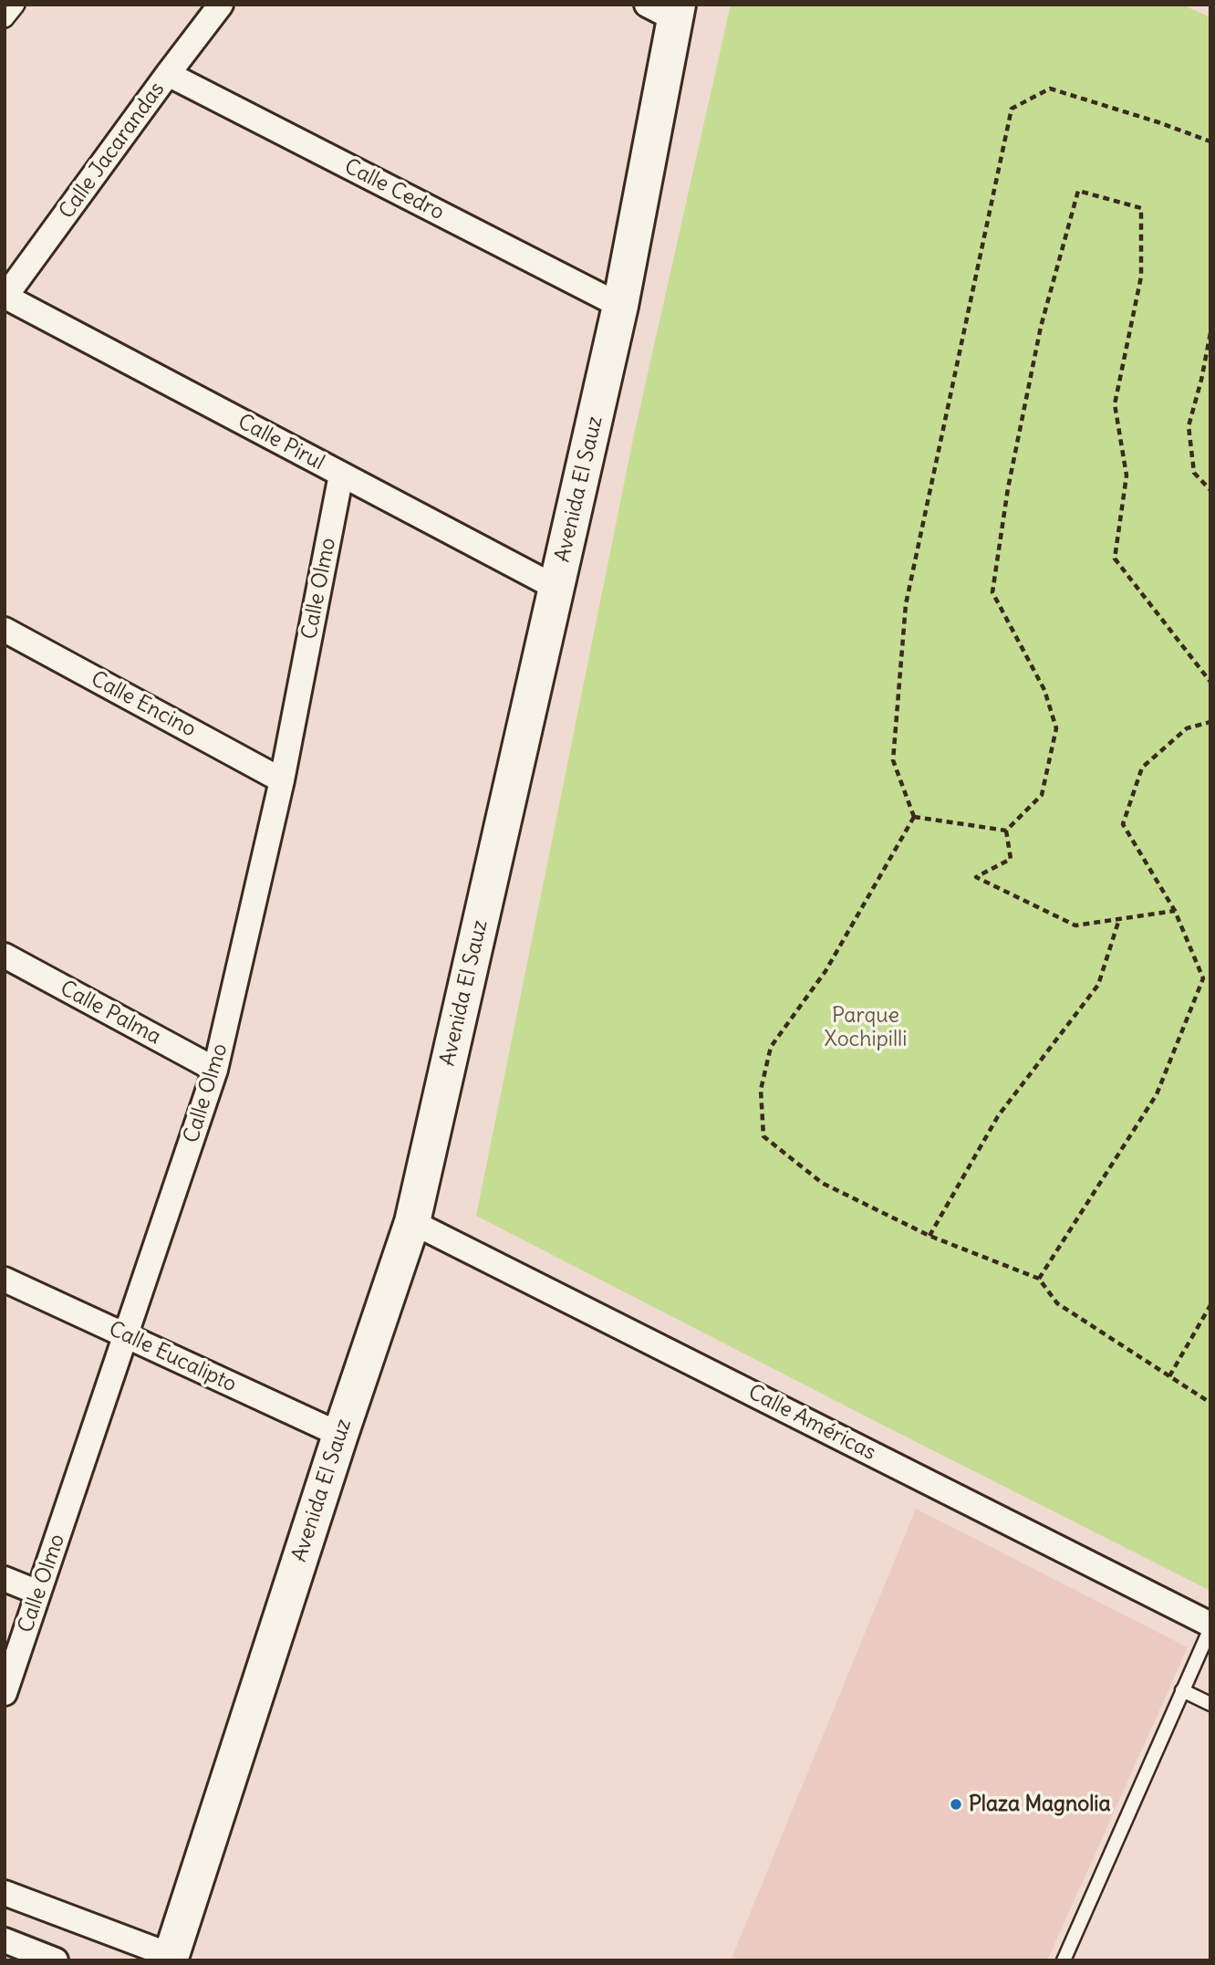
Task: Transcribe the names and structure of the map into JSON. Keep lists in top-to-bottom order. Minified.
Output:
{"streets":{"main road":["Avenida El Sauz"],"street":["Calle Jacarandas","Calle Cedro","Calle Pirul","Calle Olmo","Calle Encino","Calle Palma","Calle Eucalipto","Calle Américas"]},"crossings":[["Calle Jacarandas","Calle Cedro"],["Calle Jacarandas","Calle Pirul"],["Calle Cedro","Avenida El Sauz"],["Calle Pirul","Avenida El Sauz"],["Calle Pirul","Calle Olmo"],["Avenida El Sauz","Calle Eucalipto"],["Avenida El Sauz","Calle Américas"],["Calle Olmo","Calle Encino"],["Calle Olmo","Calle Palma"],["Calle Olmo","Calle Eucalipto"]],"parks":["Parque Xochipilli"],"places":["Plaza Magnolia"]}
